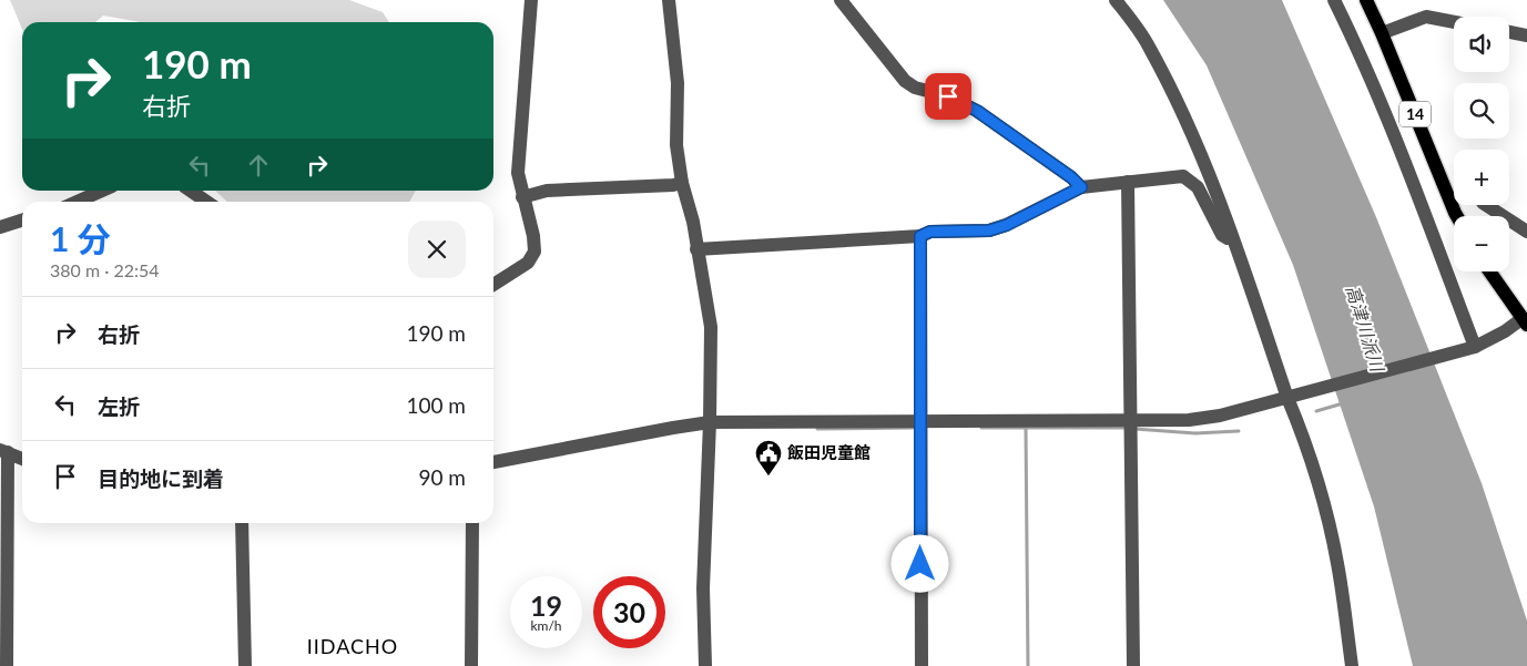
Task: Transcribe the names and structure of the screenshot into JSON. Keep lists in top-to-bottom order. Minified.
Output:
{"streets":{"main road":["14"]},"districts":["IIDACHO"],"water":["高津川派川"],"places":{"public building":["飯田児童館"]},"page":{"map_buttons":["+","−"],"turn":["190 m","右折"],"heading":["1 分","380 m · 22:54"],"list":[{"name":"右折","value":"190 m"},{"name":"左折","value":"100 m"},{"name":"目的地に到着","value":"90 m"}],"speed":"19 km/h","limit":"30"}}
